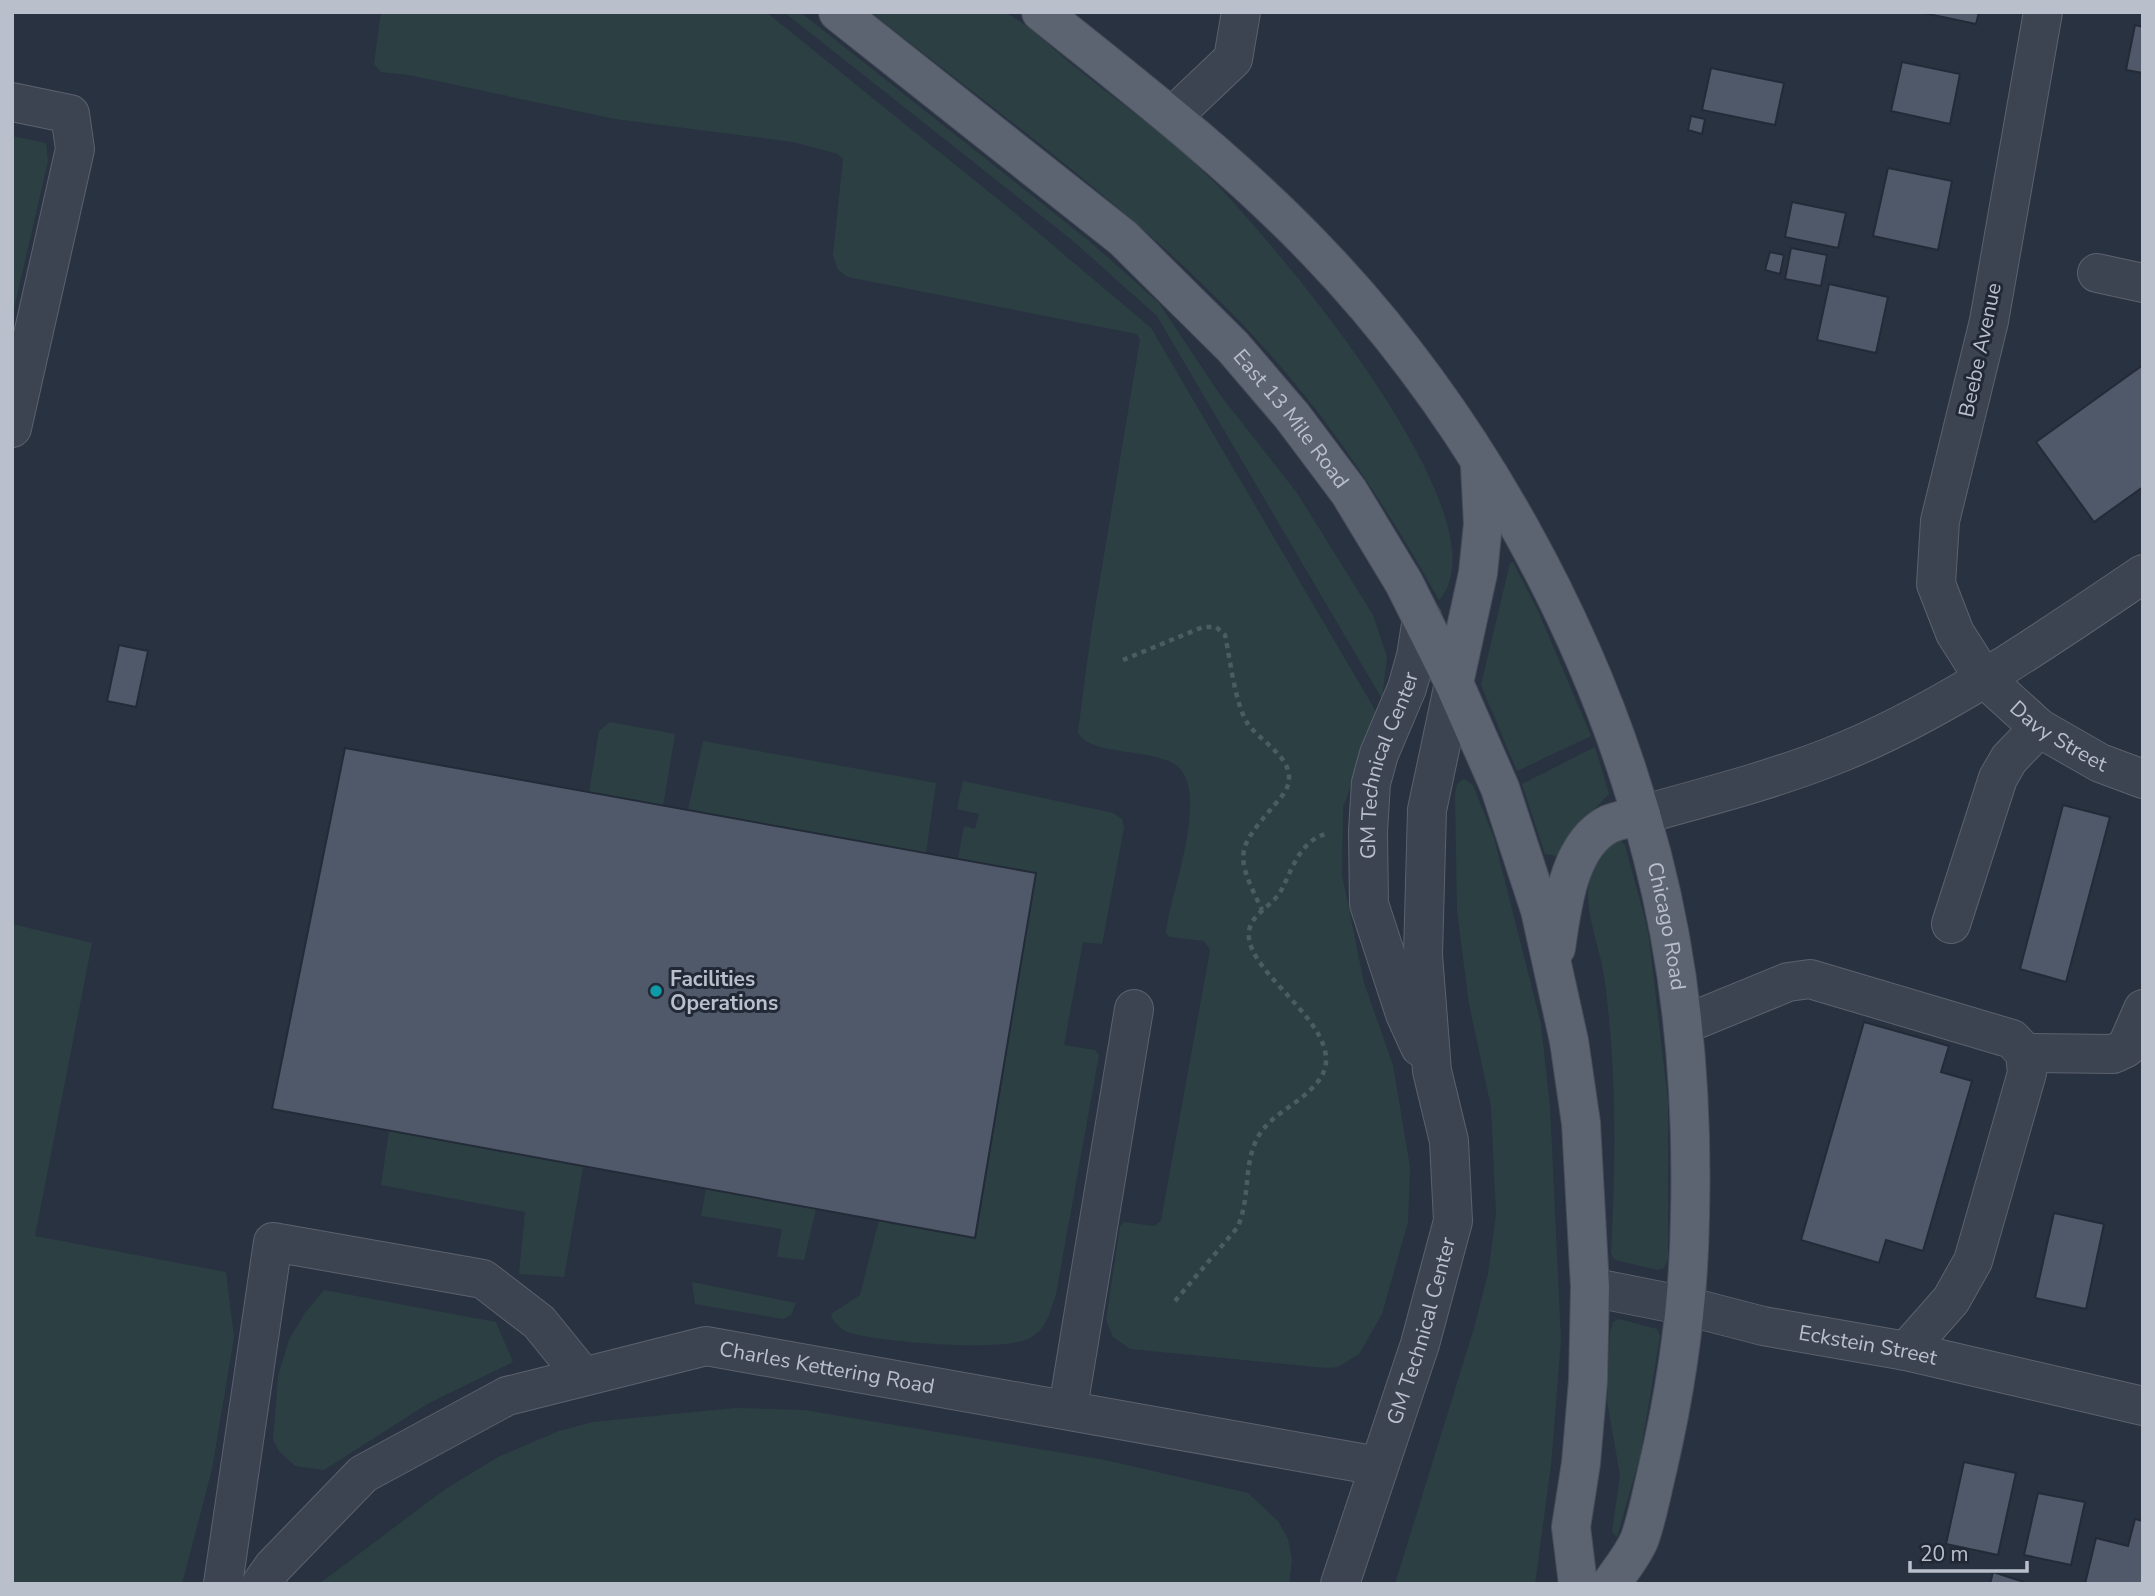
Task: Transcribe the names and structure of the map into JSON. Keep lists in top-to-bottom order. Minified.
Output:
{"streets":{"main road":["East 13 Mile Road","Chicago Road"],"street":["Beebe Avenue","Davy Street","GM Technical Center","Eckstein Street","Charles Kettering Road"]},"crossings":[["Beebe Avenue","Davy Street"],["East 13 Mile Road","GM Technical Center"],["GM Technical Center","Charles Kettering Road"],["Chicago Road","Eckstein Street"]],"places":["Facilities Operations"],"scale_bar":"20 m"}
